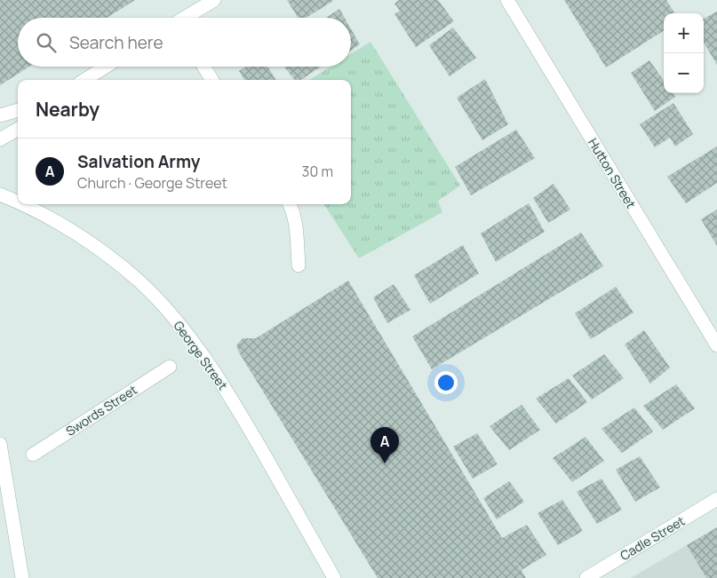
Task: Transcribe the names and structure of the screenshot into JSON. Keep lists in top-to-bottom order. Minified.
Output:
{"streets":{"street":["Hutton Street","George Street","Swords Street","Cadle Street"]},"page":{"map_buttons":["+","−"],"search":"Search here","heading":"Nearby","list":[{"mark":"A","name":"Salvation Army","note":"Church · George Street","value":"30 m"}],"pins":"A"}}
